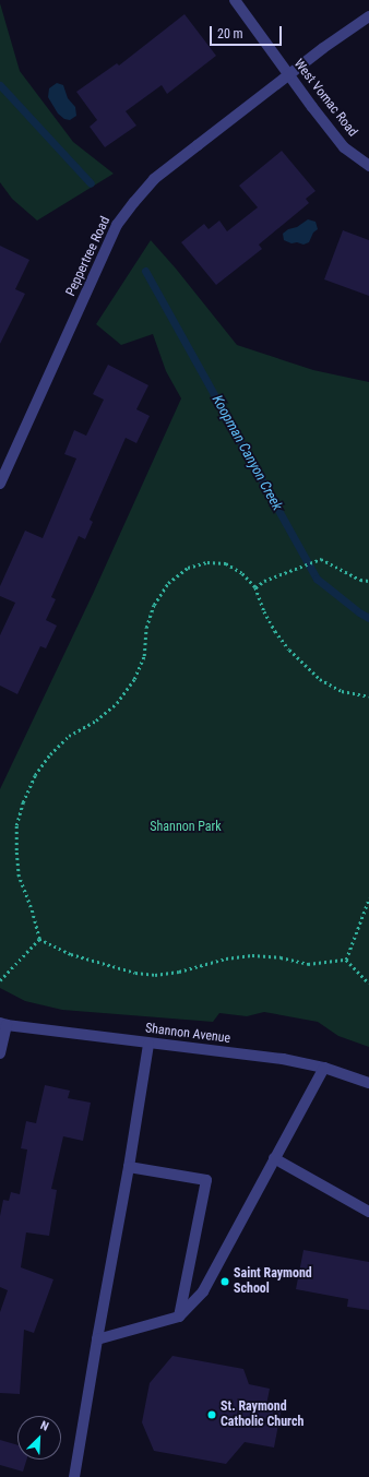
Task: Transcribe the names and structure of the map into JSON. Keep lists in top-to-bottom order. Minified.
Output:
{"streets":{"street":["West Vomac Road","Peppertree Road","Shannon Avenue"]},"crossings":[["West Vomac Road","Peppertree Road"]],"water":["Koopman Canyon Creek"],"parks":["Shannon Park"],"places":["Saint Raymond School","St. Raymond Catholic Church"],"scale_bar":"20 m","north":"top right"}
